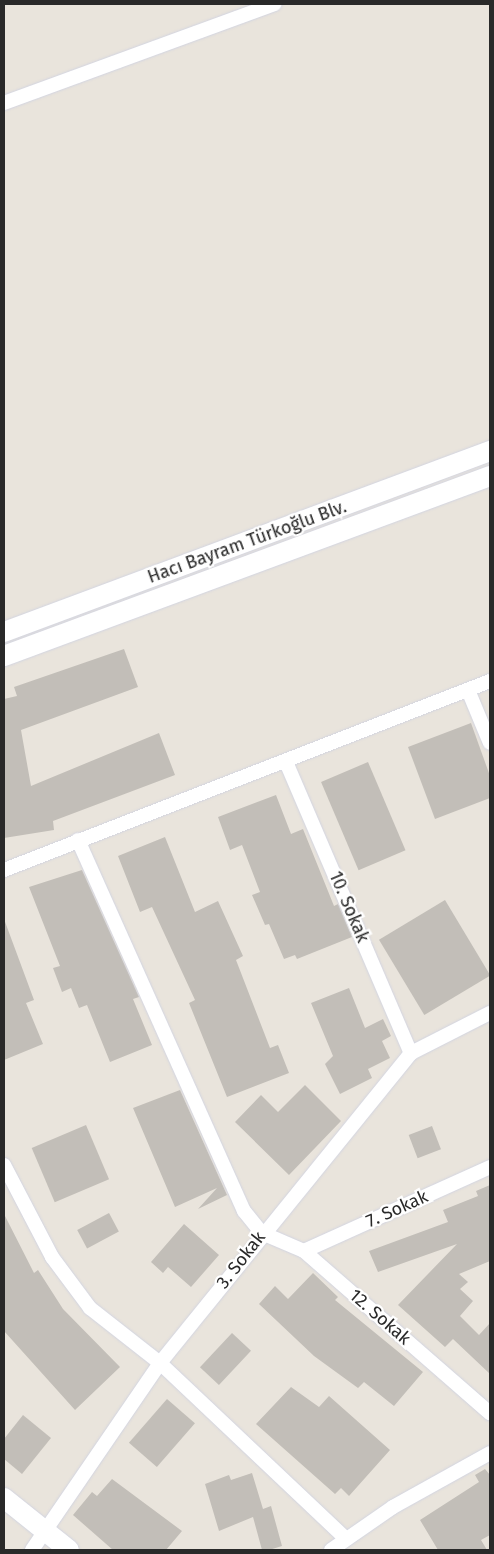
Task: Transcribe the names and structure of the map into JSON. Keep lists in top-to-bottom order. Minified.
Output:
{"streets":{"street":["Hacı Bayram Türkoğlu Blv.","10. Sokak","7. Sokak","3. Sokak","12. Sokak"]},"crossings":[["10. Sokak","3. Sokak"],["7. Sokak","12. Sokak"],["3. Sokak","12. Sokak"]]}
